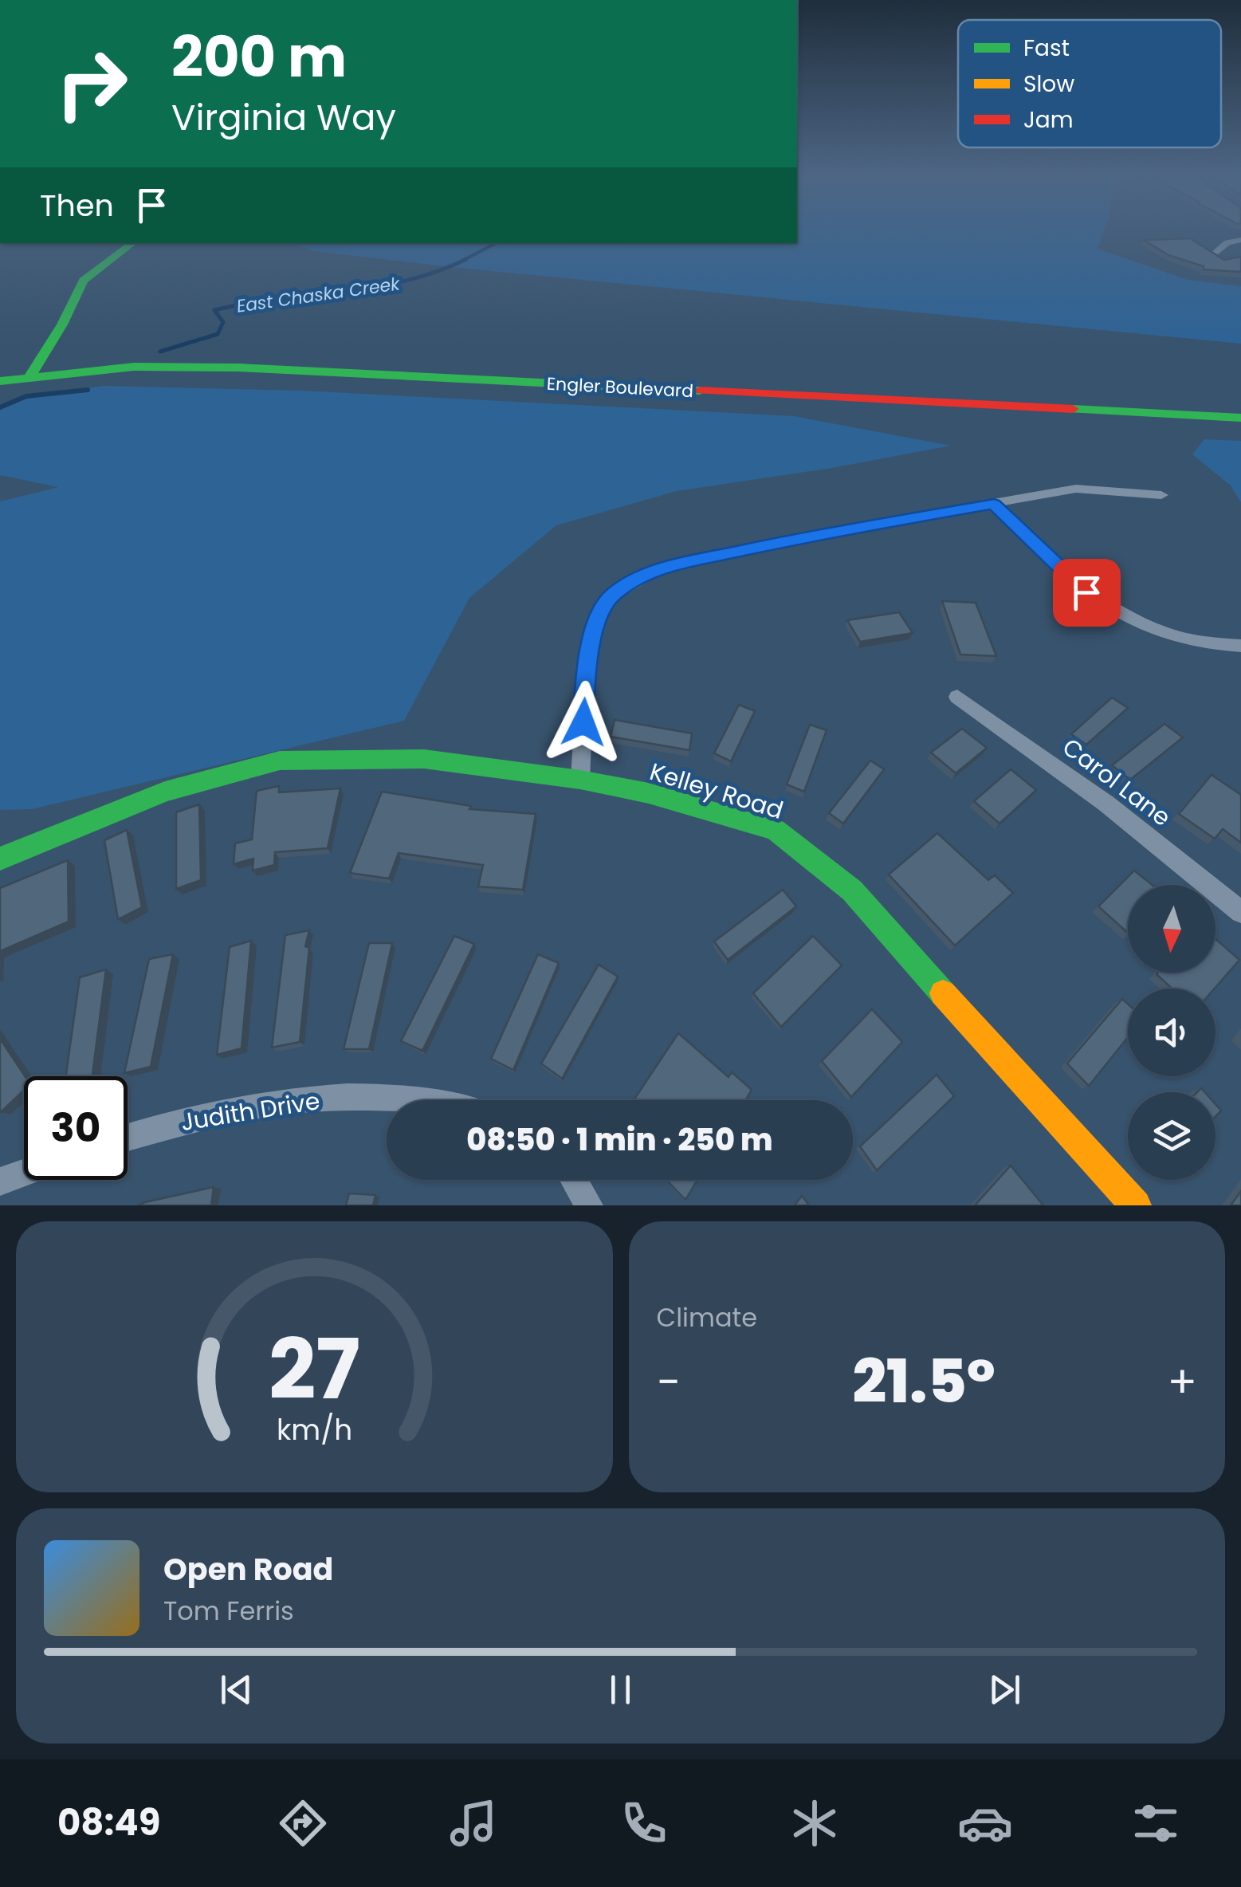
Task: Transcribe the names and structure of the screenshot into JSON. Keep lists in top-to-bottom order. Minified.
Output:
{"streets":{"main road":["Engler Boulevard","Kelley Road"],"street":["Carol Lane","Judith Drive"]},"water":["East Chaska Creek"],"legend":["Fast","Slow","Jam"],"north":"bottom","page":{"turn":["200 m","Virginia Way"],"then":"Then","limit":"30","trip":"08:50 · 1 min · 250 m","tile":"Climate","heat":["−","21.5°","+"],"song":["Open Road","Tom Ferris"],"tabs":"08:49","gauge":["27","km/h"]}}
